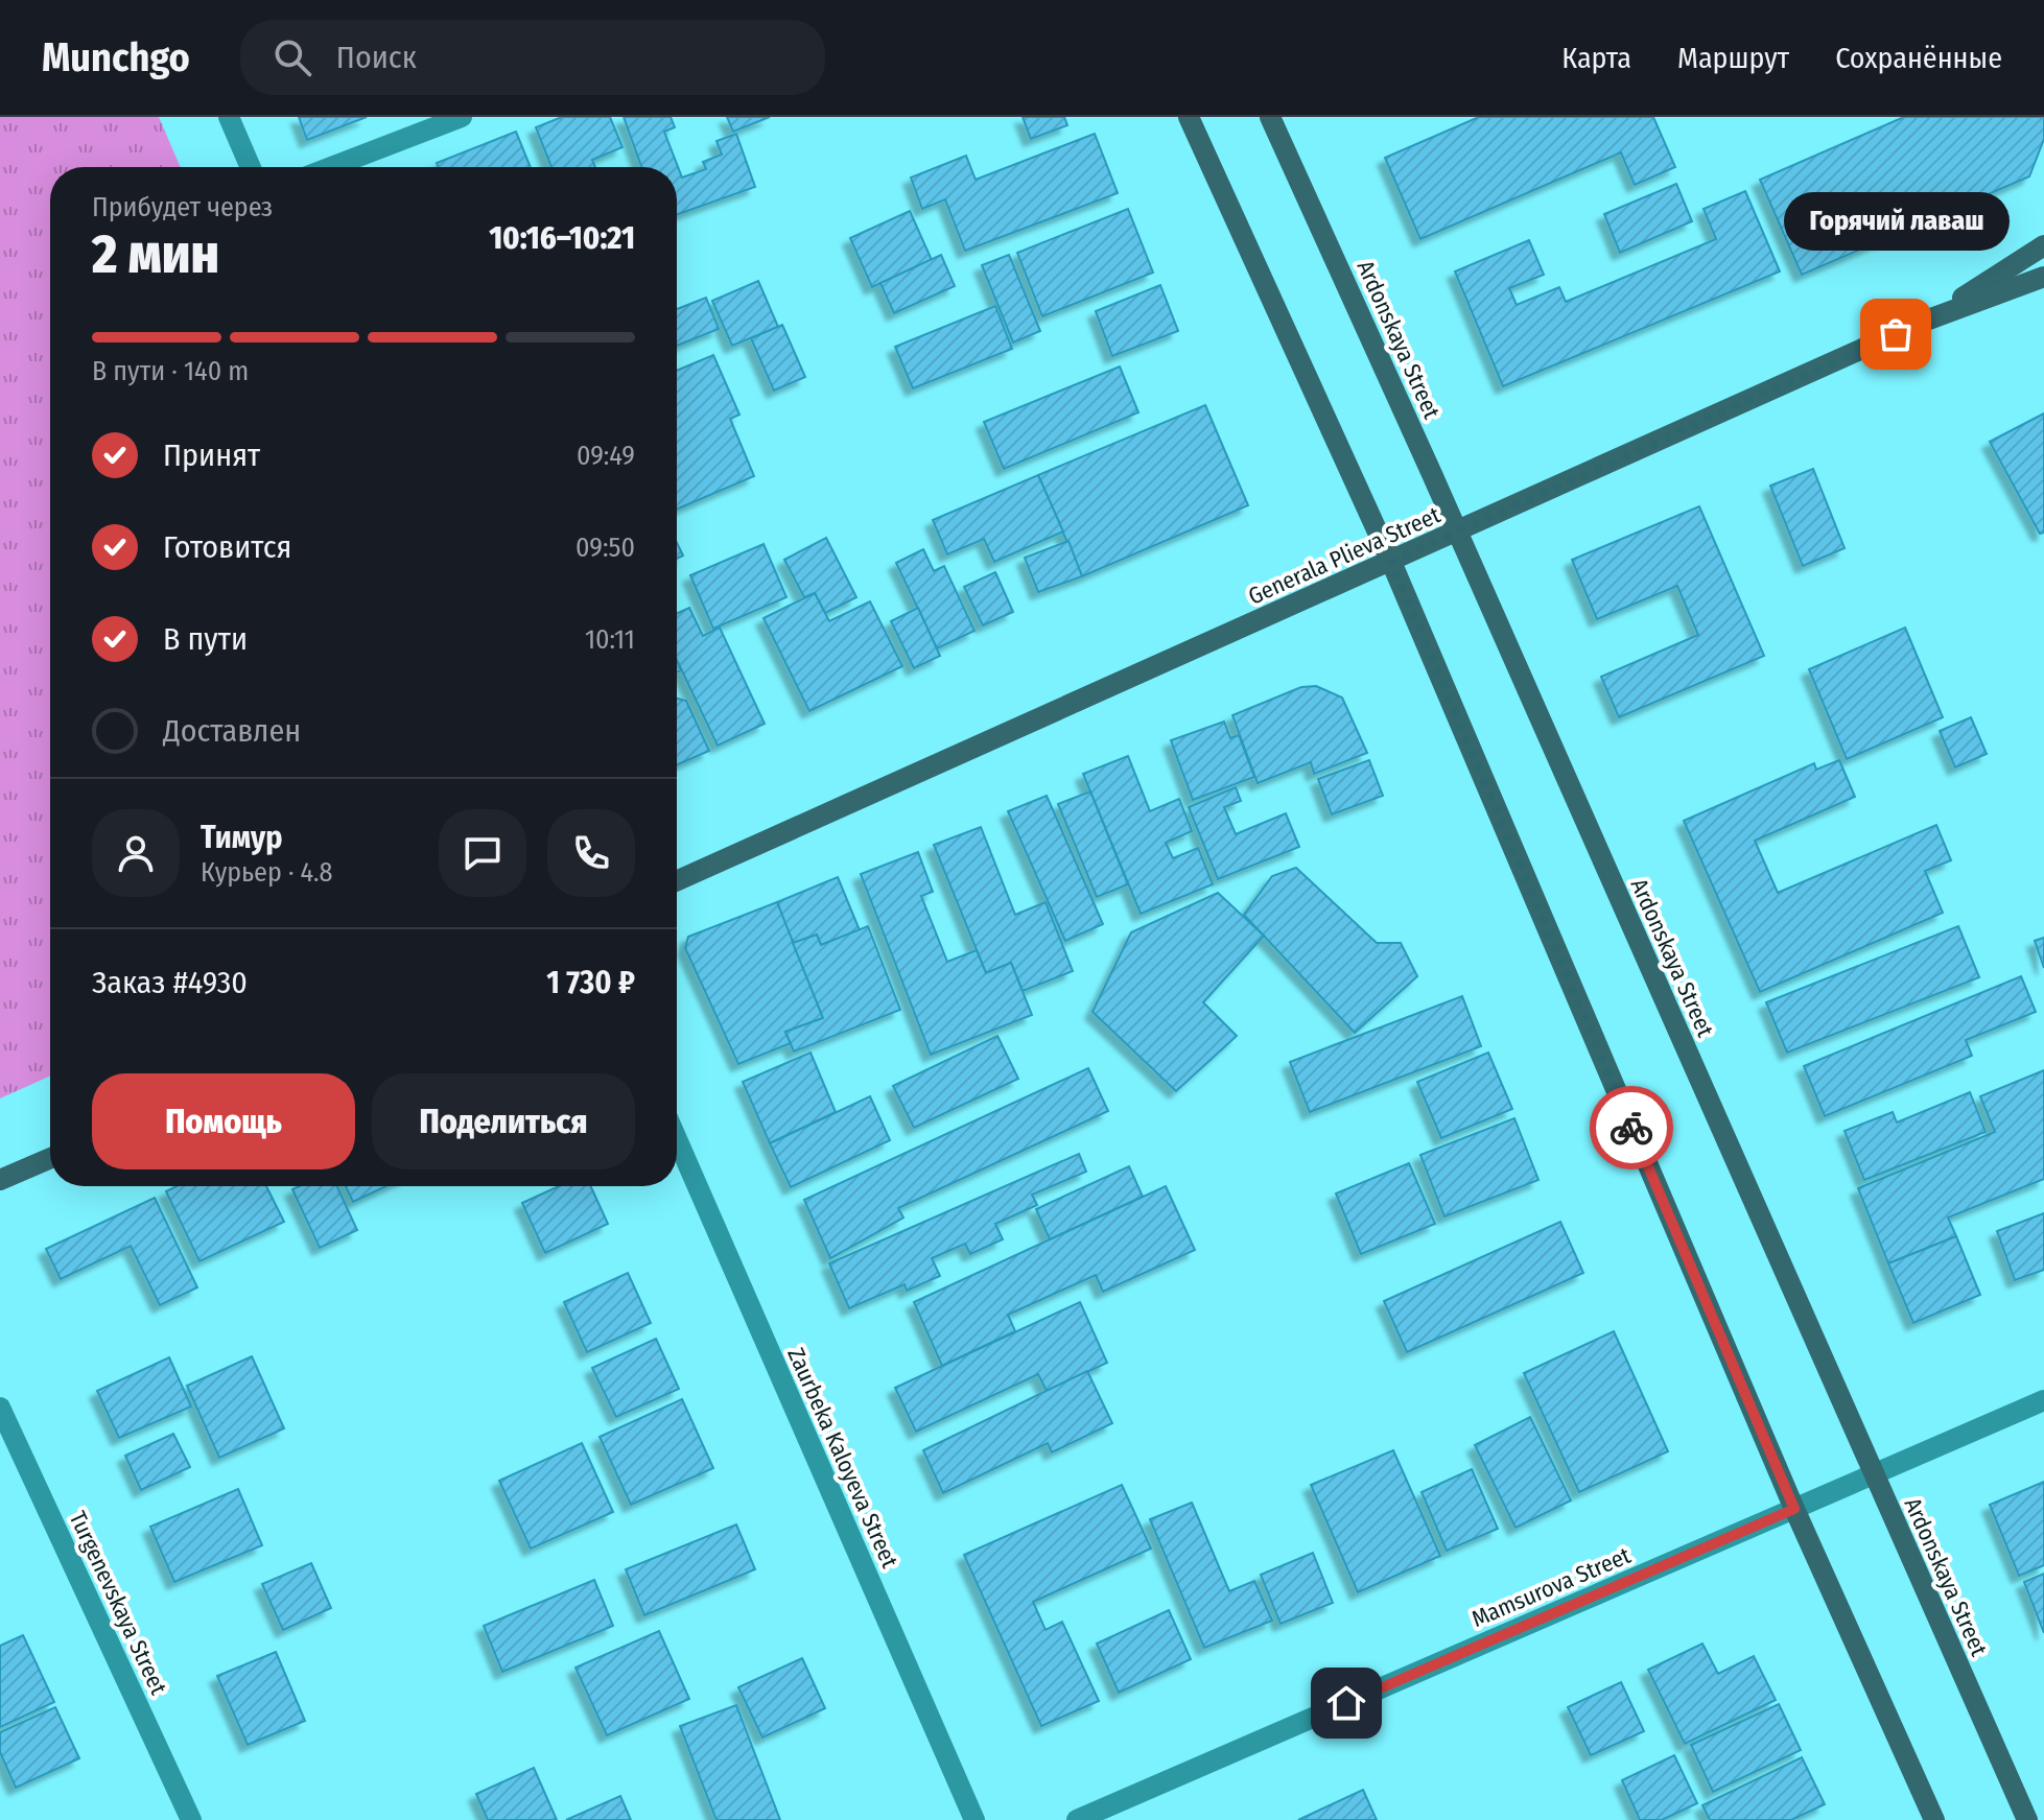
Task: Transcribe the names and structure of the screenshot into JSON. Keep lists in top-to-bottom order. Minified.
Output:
{"streets":{"main road":["Ardonskaya Street","Generala Plieva Street"],"street":["Zaurbeka Kaloyeva Street","Mamsurova Street","Turgenevskaya Street"]},"crossings":[["Ardonskaya Street","Generala Plieva Street"],["Ardonskaya Street","Mamsurova Street"]],"places":["Горячий лаваш"],"page":{"header":"Munchgo","search":"Поиск","nav":["Карта","Маршрут","Сохранённые"],"heading":["2 мин","Прибудет через","10:16–10:21"],"panel":["Тимур","Курьер · 4.8","Заказ #4930","1 730 ₽"],"bubble":"Горячий лаваш","bar":"В пути · 140 m","list":[["Принят","09:49"],["Готовится","09:50"],["В пути","10:11"],"Доставлен"],"buttons":["Помощь","Поделиться"]}}
